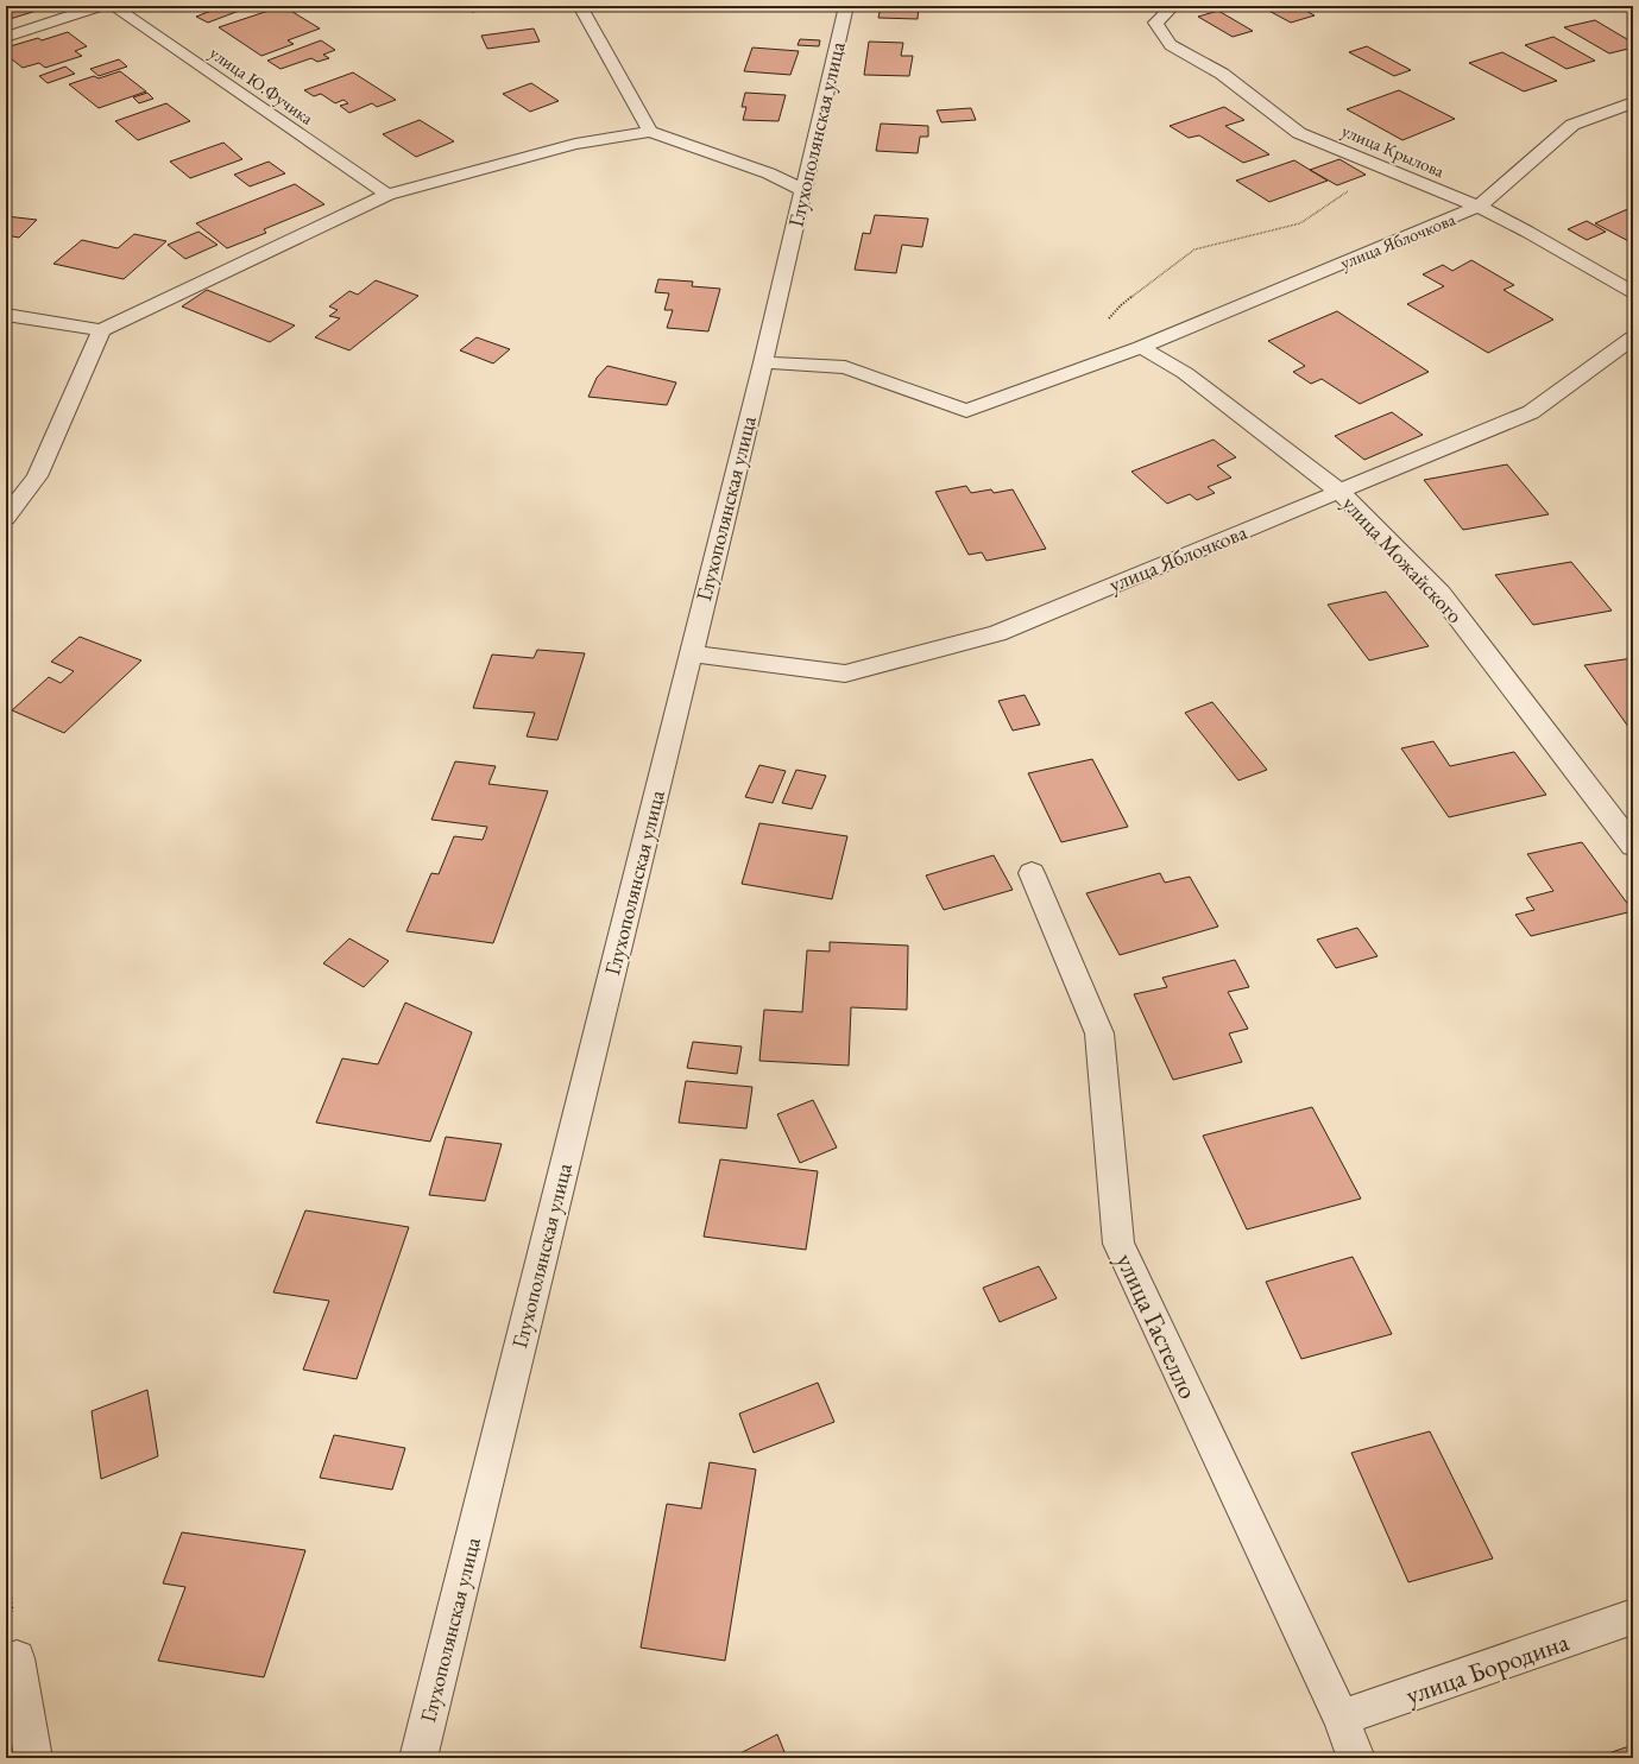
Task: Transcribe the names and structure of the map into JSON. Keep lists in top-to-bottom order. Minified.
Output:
{"streets":{"street":["улица Ю.Фучика","Глухополянская улица","улица Крылова","улица Яблочкова","улица Можайского","улица Гастелло","улица Бородина"]},"crossings":[["Глухополянская улица","улица Яблочкова"],["улица Крылова","улица Яблочкова"],["улица Яблочкова","улица Можайского"],["улица Гастелло","улица Бородина"]]}
